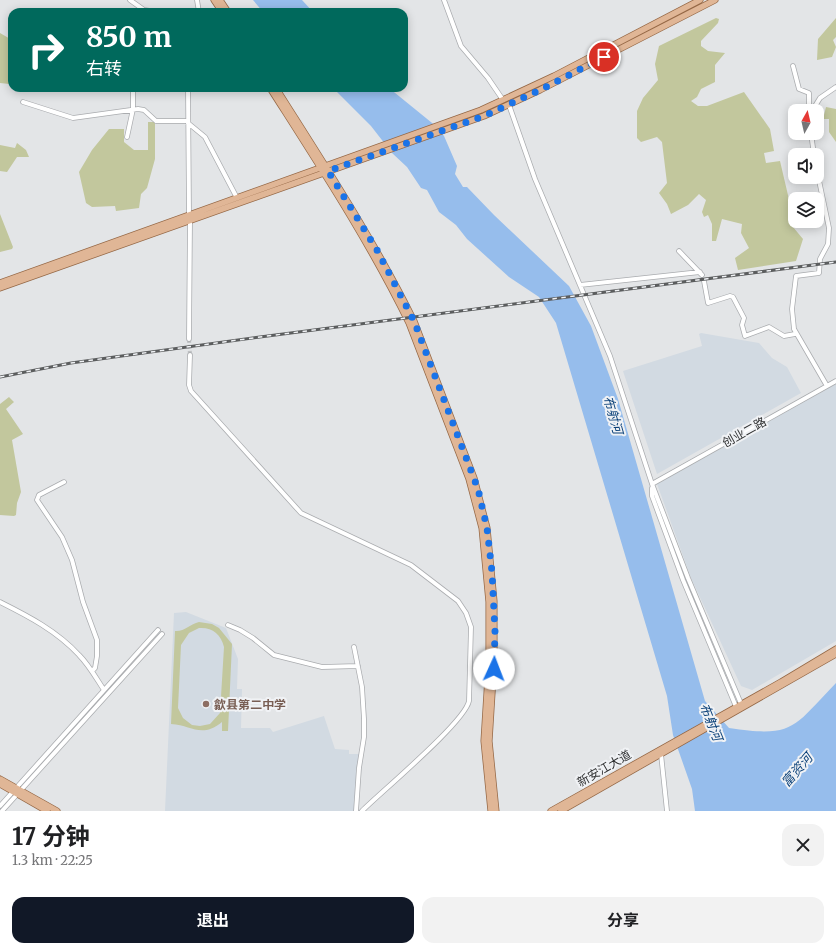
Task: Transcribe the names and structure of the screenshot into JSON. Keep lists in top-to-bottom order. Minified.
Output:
{"streets":{"main road":["新安江大道"],"street":["创业二路"]},"water":["布射河","富资河"],"places":["歙县第二中学"],"north":"top","page":{"turn":["850 m","右转"],"heading":["17 分钟","1.3 km · 22:25"],"buttons":["退出","分享"]}}
